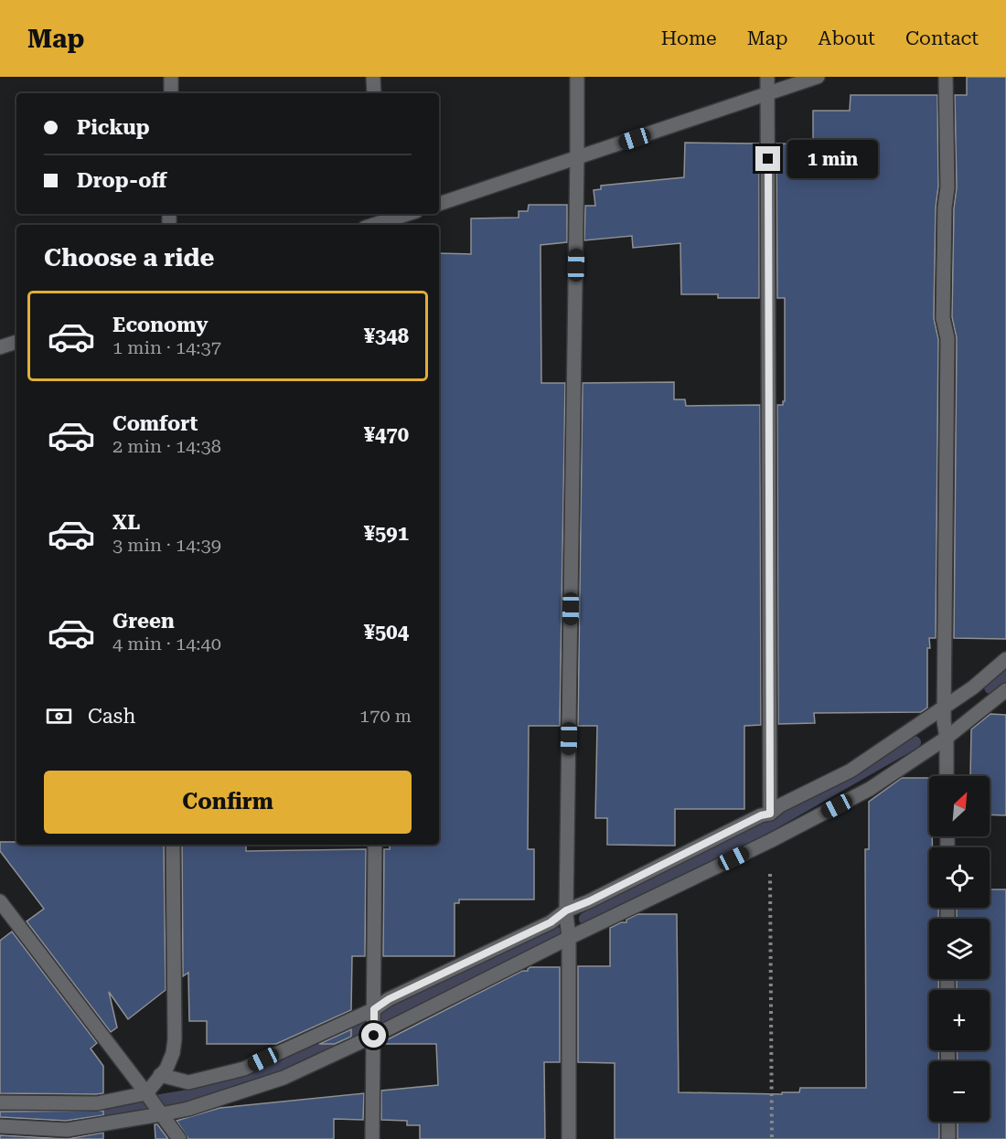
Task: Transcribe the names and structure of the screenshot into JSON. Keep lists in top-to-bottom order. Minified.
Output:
{"north":"top right","page":{"header":"Map","nav":["Home","Map","About","Contact"],"banner":["Pickup","Drop-off"],"bubble":"1 min","heading":"Choose a ride","list":[{"name":"Economy","note":"1 min · 14:37","value":"¥348"},{"name":"Comfort","note":"2 min · 14:38","value":"¥470"},{"name":"XL","note":"3 min · 14:39","value":"¥591"},{"name":"Green","note":"4 min · 14:40","value":"¥504"}],"pay":["Cash","170 m"],"buttons":"Confirm","map_buttons":["+","−"]}}
